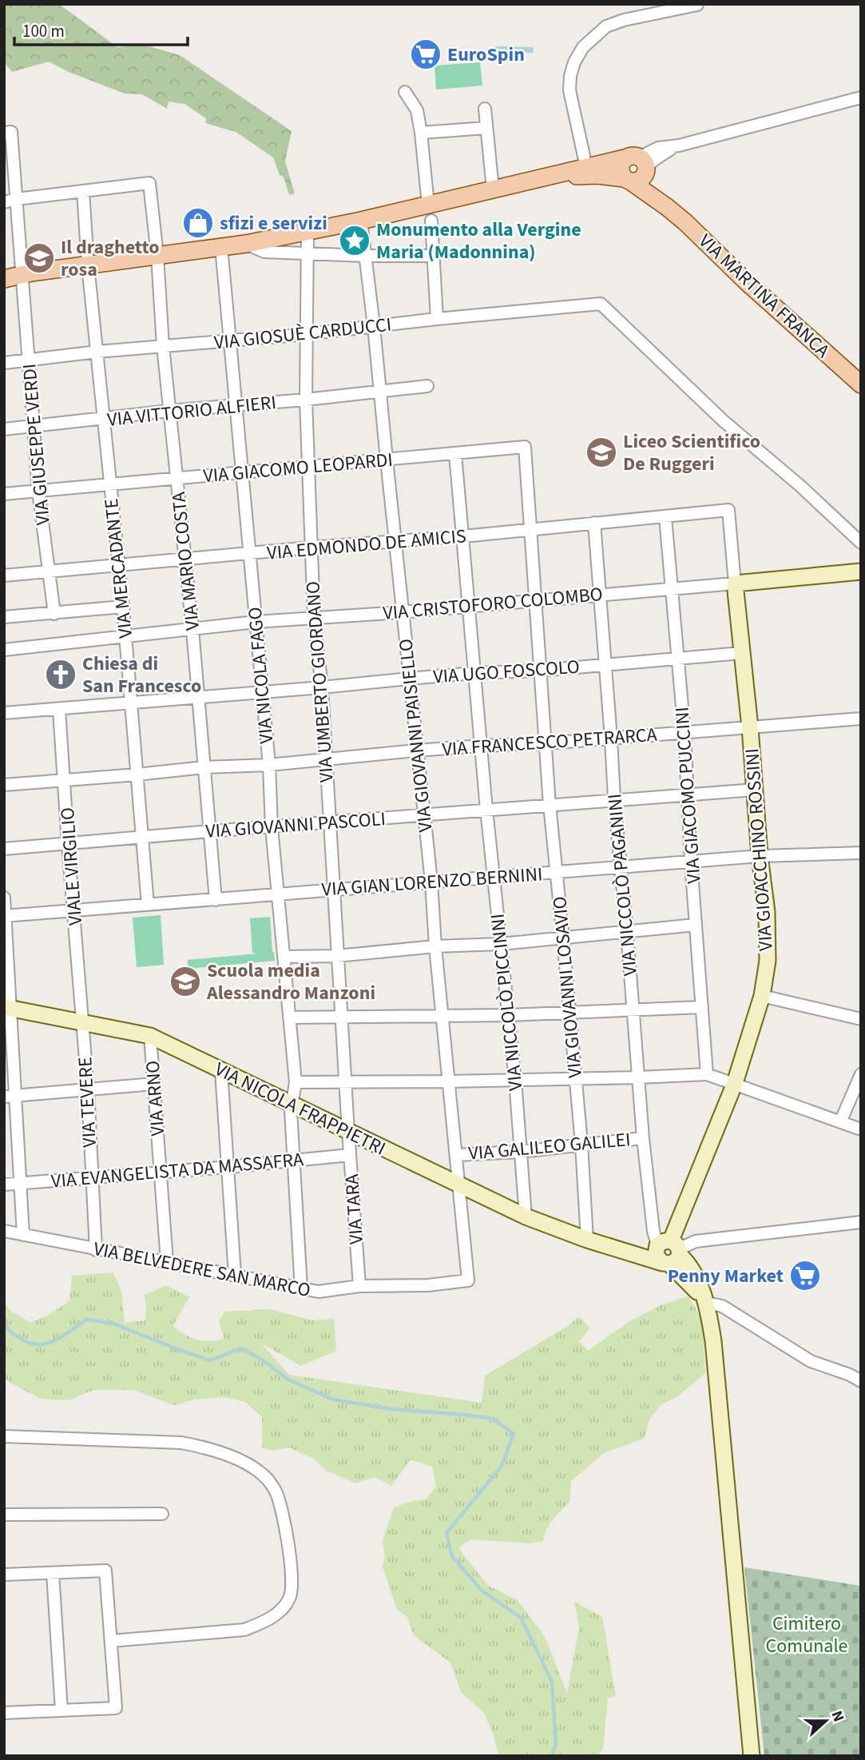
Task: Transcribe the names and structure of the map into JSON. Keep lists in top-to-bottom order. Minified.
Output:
{"streets":{"main road":["VIA MARTINA FRANCA"],"street":["VIA GIOSUÈ CARDUCCI","VIA VITTORIO ALFIERI","VIA GIUSEPPE VERDI","VIA GIACOMO LEOPARDI","VIA EDMONDO DE AMICIS","VIA MARIO COSTA","VIA MERCADANTE","VIA CRISTOFORO COLOMBO","VIA UGO FOSCOLO","VIA NICOLA FAGO","VIA UMBERTO GIORDANO","VIA GIOVANNI PAISIELLO","VIA FRANCESCO PETRARCA","VIA GIACOMO PUCCINI","VIA GIOVANNI PASCOLI","VIA GIOACCHINO ROSSINI","VIALE VIRGILIO","VIA GIAN LORENZO BERNINI","VIA NICCOLÒ PAGANINI","VIA GIOVANNI LOSAVIO","VIA NICCOLÒ PICCINNI","VIA ARNO","VIA TEVERE","VIA NICOLA FRAPPIETRI","VIA GALILEO GALILEI","VIA EVANGELISTA DA MASSAFRA","VIA TARA","VIA BELVEDERE SAN MARCO"]},"crossings":[["VIA GIOSUÈ CARDUCCI","VIA GIUSEPPE VERDI"],["VIA GIOSUÈ CARDUCCI","VIA MARIO COSTA"],["VIA GIOSUÈ CARDUCCI","VIA MERCADANTE"],["VIA GIOSUÈ CARDUCCI","VIA NICOLA FAGO"],["VIA GIOSUÈ CARDUCCI","VIA UMBERTO GIORDANO"],["VIA GIOSUÈ CARDUCCI","VIA GIOVANNI PAISIELLO"],["VIA VITTORIO ALFIERI","VIA GIUSEPPE VERDI"],["VIA VITTORIO ALFIERI","VIA MARIO COSTA"],["VIA VITTORIO ALFIERI","VIA MERCADANTE"],["VIA VITTORIO ALFIERI","VIA NICOLA FAGO"],["VIA VITTORIO ALFIERI","VIA UMBERTO GIORDANO"],["VIA VITTORIO ALFIERI","VIA GIOVANNI PAISIELLO"],["VIA GIUSEPPE VERDI","VIA GIACOMO LEOPARDI"],["VIA GIUSEPPE VERDI","VIA EDMONDO DE AMICIS"],["VIA GIACOMO LEOPARDI","VIA MARIO COSTA"],["VIA GIACOMO LEOPARDI","VIA MERCADANTE"],["VIA GIACOMO LEOPARDI","VIA NICOLA FAGO"],["VIA GIACOMO LEOPARDI","VIA UMBERTO GIORDANO"],["VIA GIACOMO LEOPARDI","VIA GIOVANNI PAISIELLO"],["VIA GIACOMO LEOPARDI","VIA GIOVANNI LOSAVIO"],["VIA GIACOMO LEOPARDI","VIA NICCOLÒ PICCINNI"],["VIA EDMONDO DE AMICIS","VIA MARIO COSTA"],["VIA EDMONDO DE AMICIS","VIA MERCADANTE"],["VIA EDMONDO DE AMICIS","VIA NICOLA FAGO"],["VIA EDMONDO DE AMICIS","VIA UMBERTO GIORDANO"],["VIA EDMONDO DE AMICIS","VIA GIOVANNI PAISIELLO"],["VIA EDMONDO DE AMICIS","VIA GIACOMO PUCCINI"],["VIA EDMONDO DE AMICIS","VIA GIOACCHINO ROSSINI"],["VIA EDMONDO DE AMICIS","VIA NICCOLÒ PAGANINI"],["VIA EDMONDO DE AMICIS","VIA GIOVANNI LOSAVIO"],["VIA EDMONDO DE AMICIS","VIA NICCOLÒ PICCINNI"],["VIA MARIO COSTA","VIA MERCADANTE"],["VIA MARIO COSTA","VIA CRISTOFORO COLOMBO"],["VIA MARIO COSTA","VIA UGO FOSCOLO"],["VIA MARIO COSTA","VIA FRANCESCO PETRARCA"],["VIA MARIO COSTA","VIA GIOVANNI PASCOLI"],["VIA MARIO COSTA","VIA GIAN LORENZO BERNINI"],["VIA MERCADANTE","VIA CRISTOFORO COLOMBO"],["VIA MERCADANTE","VIA UGO FOSCOLO"],["VIA MERCADANTE","VIA FRANCESCO PETRARCA"],["VIA MERCADANTE","VIA GIOVANNI PASCOLI"],["VIA MERCADANTE","VIA GIAN LORENZO BERNINI"],["VIA CRISTOFORO COLOMBO","VIA NICOLA FAGO"],["VIA CRISTOFORO COLOMBO","VIA UMBERTO GIORDANO"],["VIA CRISTOFORO COLOMBO","VIA GIOVANNI PAISIELLO"],["VIA CRISTOFORO COLOMBO","VIA GIACOMO PUCCINI"],["VIA CRISTOFORO COLOMBO","VIA GIOACCHINO ROSSINI"],["VIA CRISTOFORO COLOMBO","VIA NICCOLÒ PAGANINI"],["VIA CRISTOFORO COLOMBO","VIA GIOVANNI LOSAVIO"],["VIA CRISTOFORO COLOMBO","VIA NICCOLÒ PICCINNI"],["VIA UGO FOSCOLO","VIA NICOLA FAGO"],["VIA UGO FOSCOLO","VIA UMBERTO GIORDANO"],["VIA UGO FOSCOLO","VIA GIOVANNI PAISIELLO"],["VIA UGO FOSCOLO","VIA GIACOMO PUCCINI"],["VIA UGO FOSCOLO","VIA GIOACCHINO ROSSINI"],["VIA UGO FOSCOLO","VIALE VIRGILIO"],["VIA UGO FOSCOLO","VIA NICCOLÒ PAGANINI"],["VIA UGO FOSCOLO","VIA GIOVANNI LOSAVIO"],["VIA UGO FOSCOLO","VIA NICCOLÒ PICCINNI"],["VIA NICOLA FAGO","VIA FRANCESCO PETRARCA"],["VIA NICOLA FAGO","VIA GIOVANNI PASCOLI"],["VIA NICOLA FAGO","VIA GIAN LORENZO BERNINI"],["VIA NICOLA FAGO","VIA NICOLA FRAPPIETRI"],["VIA NICOLA FAGO","VIA EVANGELISTA DA MASSAFRA"],["VIA NICOLA FAGO","VIA BELVEDERE SAN MARCO"],["VIA UMBERTO GIORDANO","VIA FRANCESCO PETRARCA"],["VIA UMBERTO GIORDANO","VIA GIOVANNI PASCOLI"],["VIA UMBERTO GIORDANO","VIA GIAN LORENZO BERNINI"],["VIA UMBERTO GIORDANO","VIA NICOLA FRAPPIETRI"],["VIA UMBERTO GIORDANO","VIA TARA"],["VIA GIOVANNI PAISIELLO","VIA FRANCESCO PETRARCA"],["VIA GIOVANNI PAISIELLO","VIA GIOVANNI PASCOLI"],["VIA GIOVANNI PAISIELLO","VIA GIAN LORENZO BERNINI"],["VIA GIOVANNI PAISIELLO","VIA NICOLA FRAPPIETRI"],["VIA GIOVANNI PAISIELLO","VIA GALILEO GALILEI"],["VIA GIOVANNI PAISIELLO","VIA BELVEDERE SAN MARCO"],["VIA FRANCESCO PETRARCA","VIA GIACOMO PUCCINI"],["VIA FRANCESCO PETRARCA","VIA GIOACCHINO ROSSINI"],["VIA FRANCESCO PETRARCA","VIALE VIRGILIO"],["VIA FRANCESCO PETRARCA","VIA NICCOLÒ PAGANINI"],["VIA FRANCESCO PETRARCA","VIA GIOVANNI LOSAVIO"],["VIA FRANCESCO PETRARCA","VIA NICCOLÒ PICCINNI"],["VIA GIACOMO PUCCINI","VIA GIOVANNI PASCOLI"],["VIA GIACOMO PUCCINI","VIA GIAN LORENZO BERNINI"],["VIA GIOVANNI PASCOLI","VIA GIOACCHINO ROSSINI"],["VIA GIOVANNI PASCOLI","VIALE VIRGILIO"],["VIA GIOVANNI PASCOLI","VIA NICCOLÒ PAGANINI"],["VIA GIOVANNI PASCOLI","VIA GIOVANNI LOSAVIO"],["VIA GIOVANNI PASCOLI","VIA NICCOLÒ PICCINNI"],["VIA GIOACCHINO ROSSINI","VIA GIAN LORENZO BERNINI"],["VIA GIOACCHINO ROSSINI","VIA NICCOLÒ PAGANINI"],["VIA GIOACCHINO ROSSINI","VIA NICOLA FRAPPIETRI"],["VIALE VIRGILIO","VIA GIAN LORENZO BERNINI"],["VIALE VIRGILIO","VIA TEVERE"],["VIALE VIRGILIO","VIA NICOLA FRAPPIETRI"],["VIA GIAN LORENZO BERNINI","VIA NICCOLÒ PAGANINI"],["VIA GIAN LORENZO BERNINI","VIA GIOVANNI LOSAVIO"],["VIA GIAN LORENZO BERNINI","VIA NICCOLÒ PICCINNI"],["VIA NICCOLÒ PAGANINI","VIA NICOLA FRAPPIETRI"],["VIA NICCOLÒ PAGANINI","VIA GALILEO GALILEI"],["VIA GIOVANNI LOSAVIO","VIA NICOLA FRAPPIETRI"],["VIA GIOVANNI LOSAVIO","VIA GALILEO GALILEI"],["VIA NICCOLÒ PICCINNI","VIA NICOLA FRAPPIETRI"],["VIA NICCOLÒ PICCINNI","VIA GALILEO GALILEI"],["VIA ARNO","VIA NICOLA FRAPPIETRI"],["VIA ARNO","VIA EVANGELISTA DA MASSAFRA"],["VIA ARNO","VIA BELVEDERE SAN MARCO"],["VIA TEVERE","VIA NICOLA FRAPPIETRI"],["VIA TEVERE","VIA EVANGELISTA DA MASSAFRA"],["VIA TEVERE","VIA BELVEDERE SAN MARCO"],["VIA NICOLA FRAPPIETRI","VIA TARA"],["VIA EVANGELISTA DA MASSAFRA","VIA TARA"],["VIA TARA","VIA BELVEDERE SAN MARCO"]],"parks":["Cimitero Comunale"],"places":{"supermarket":["EuroSpin","Penny Market"],"shop":["sfizi e servizi"],"place":["Monumento alla Vergine Maria (Madonnina)"],"school or university":["Il draghetto rosa","Liceo Scientifico De Ruggeri","Scuola media Alessandro Manzoni"],"church":["Chiesa di San Francesco"]},"scale_bar":"100 m","north":"right"}
